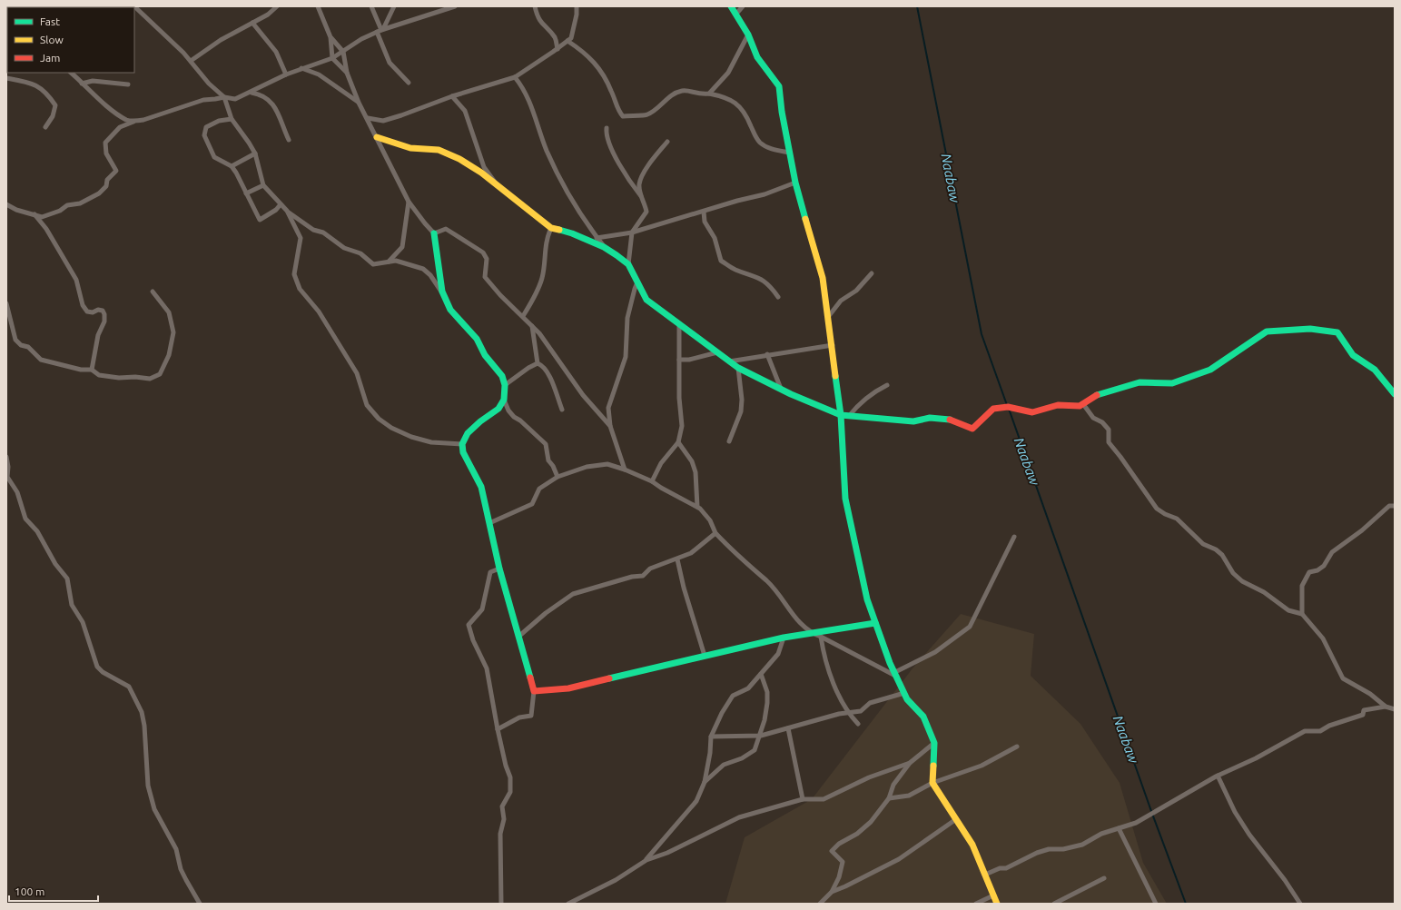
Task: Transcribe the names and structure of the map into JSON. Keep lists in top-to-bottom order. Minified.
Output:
{"water":["Naabaw"],"legend":["Fast","Slow","Jam"],"scale_bar":"100 m"}
